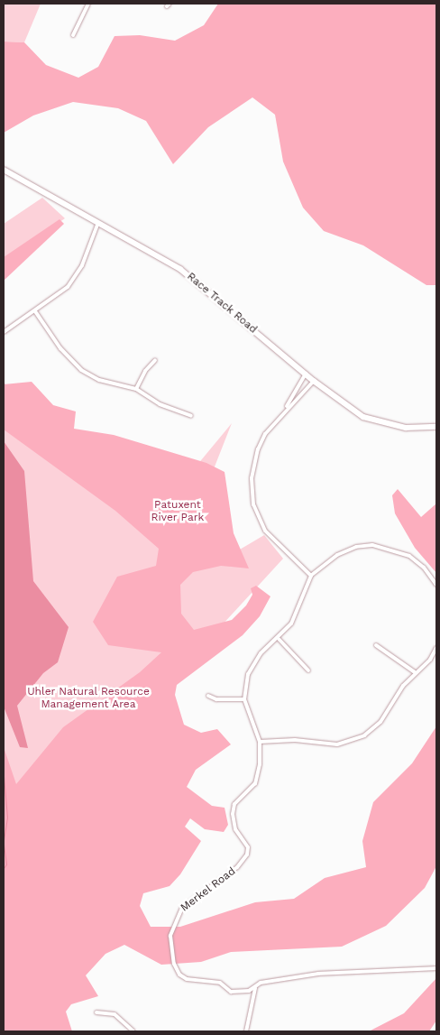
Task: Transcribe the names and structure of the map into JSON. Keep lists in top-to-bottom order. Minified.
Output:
{"streets":{"street":["Race Track Road","Merkel Road"]},"parks":["Patuxent River Park","Uhler Natural Resource Management Area"]}
